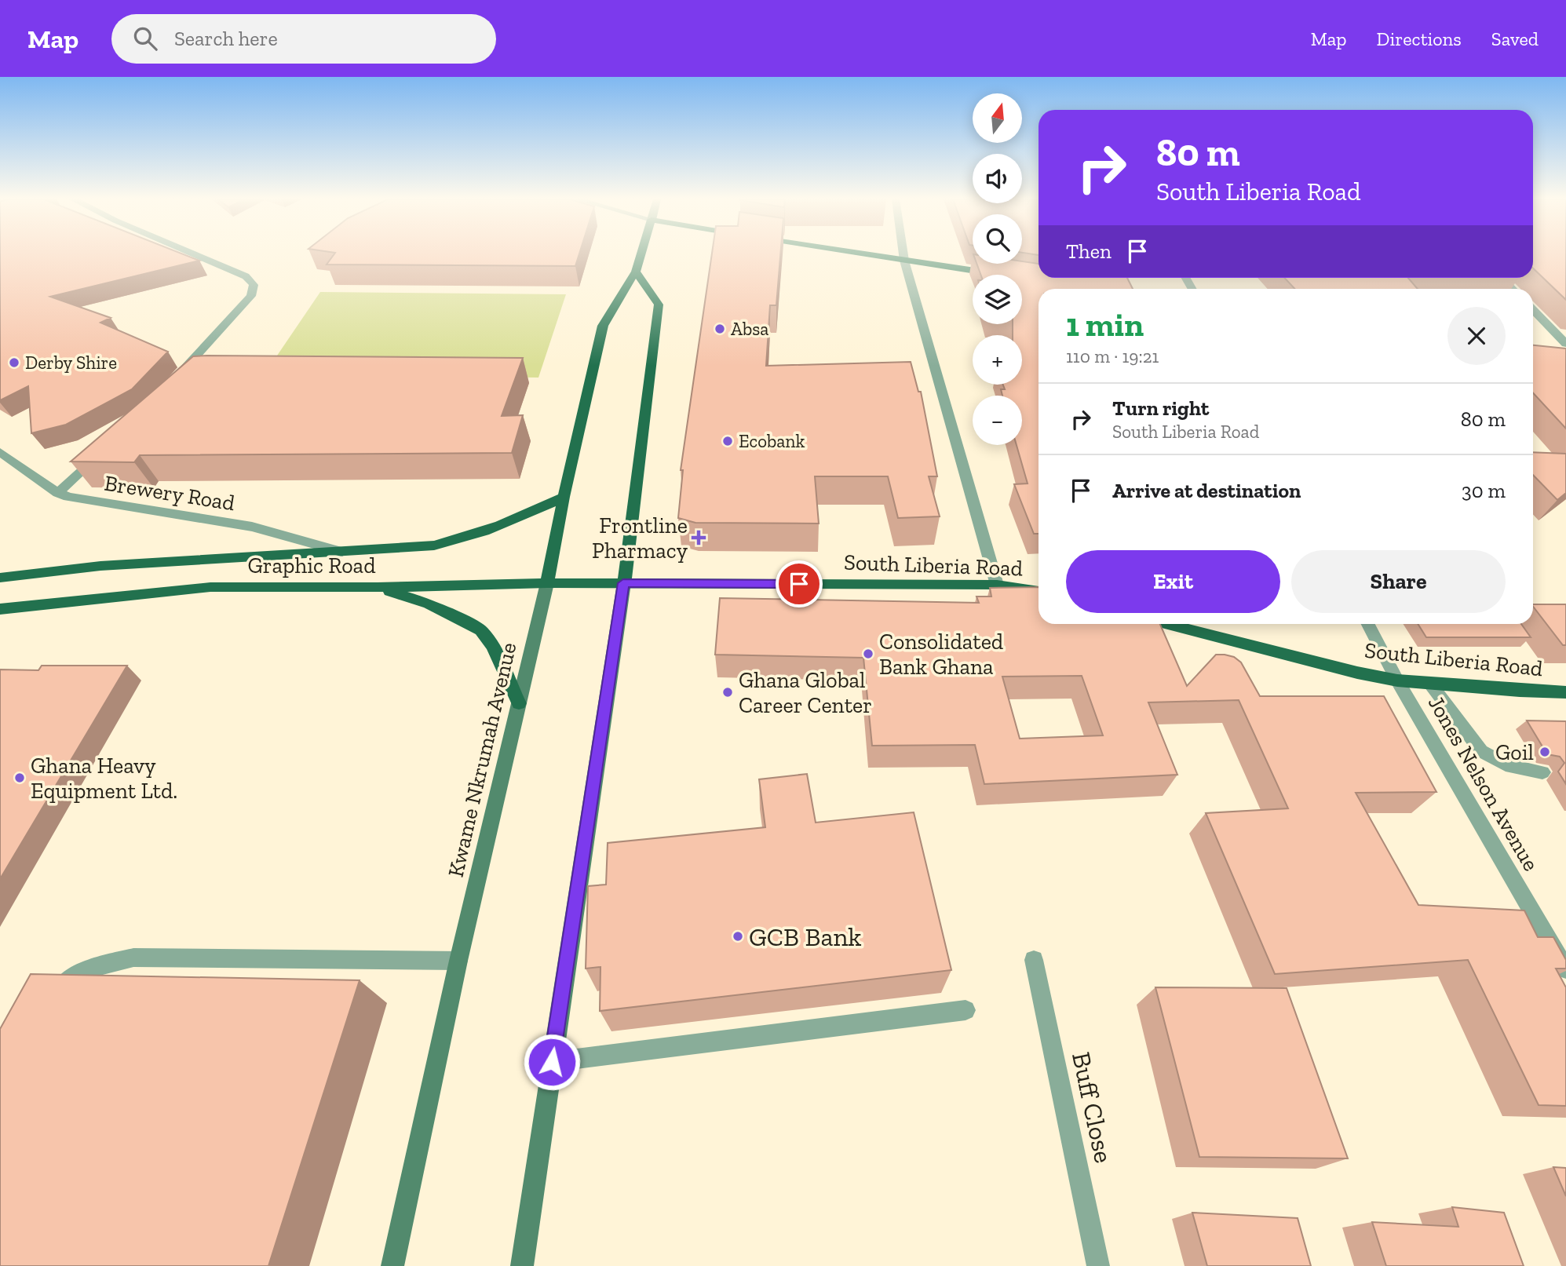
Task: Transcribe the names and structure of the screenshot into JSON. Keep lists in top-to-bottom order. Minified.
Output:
{"streets":{"main road":["Graphic Road","South Liberia Road","Kwame Nkrumah Avenue"],"street":["Brewery Road","Jones Nelson Avenue","Buff Close"]},"crossings":[["Brewery Road","Graphic Road"],["Graphic Road","South Liberia Road"],["Graphic Road","Kwame Nkrumah Avenue"],["South Liberia Road","Jones Nelson Avenue"]],"places":{"other":["Absa","Derby Shire","Ecobank","Consolidated Bank Ghana","Ghana Global Career Center","Goil","Ghana Heavy Equipment Ltd.","GCB Bank"],"health":["Frontline Pharmacy"]},"north":"top","page":{"header":"Map","search":"Search here","nav":["Map","Directions","Saved"],"map_buttons":["+","−"],"turn":["80 m","South Liberia Road"],"then":"Then","heading":["1 min","110 m · 19:21"],"list":[{"name":"Turn right","note":"South Liberia Road","value":"80 m"},{"name":"Arrive at destination","value":"30 m"}],"buttons":["Exit","Share"]}}
